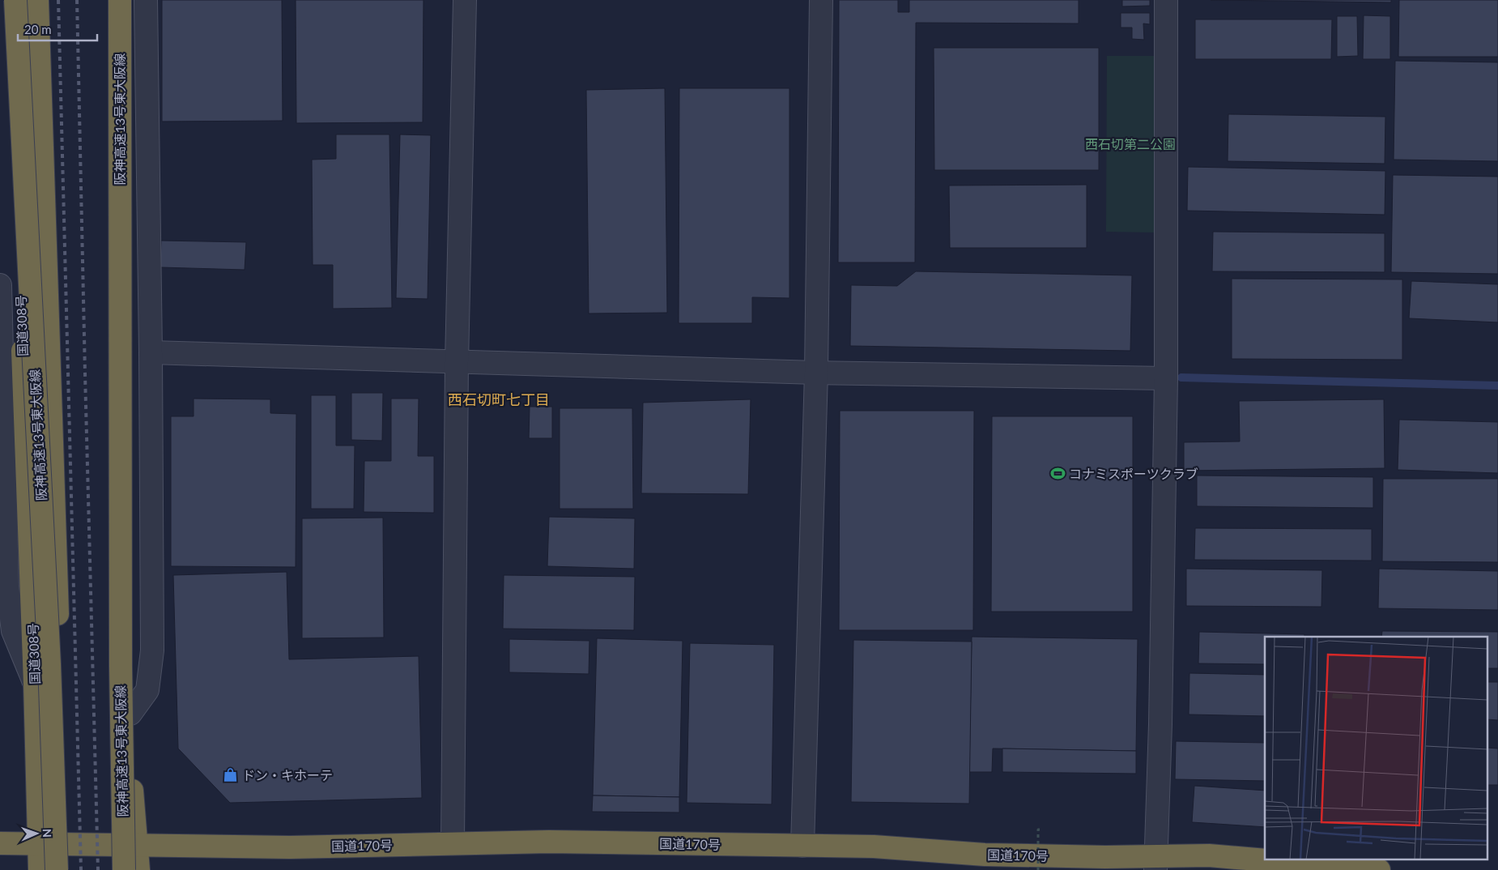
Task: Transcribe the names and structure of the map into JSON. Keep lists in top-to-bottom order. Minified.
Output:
{"streets":{"highway":["阪神高速13号東大阪線","国道308号","国道170号"]},"crossings":[["国道308号","国道170号"]],"districts":["西石切町七丁目"],"parks":["西石切第二公園"],"places":{"sports":["コナミスポーツクラブ"],"shop":["ドン・キホーテ"]},"scale_bar":"20 m","north":"right"}
